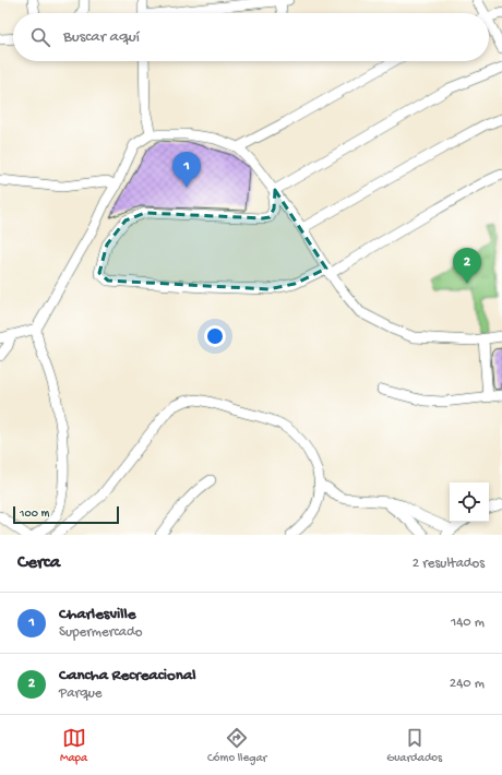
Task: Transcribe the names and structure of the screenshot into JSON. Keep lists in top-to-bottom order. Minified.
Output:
{"scale_bar":"100 m","page":{"search":"Buscar aquí","pins":["1","2"],"scale":"100 m","heading":["Cerca","2 resultados"],"list":[{"mark":"1","name":"Charlesville","note":"Supermercado","value":"140 m"},{"mark":"2","name":"Cancha Recreacional","note":"Parque","value":"240 m"}],"nav":["Mapa","Cómo llegar","Guardados"]}}
